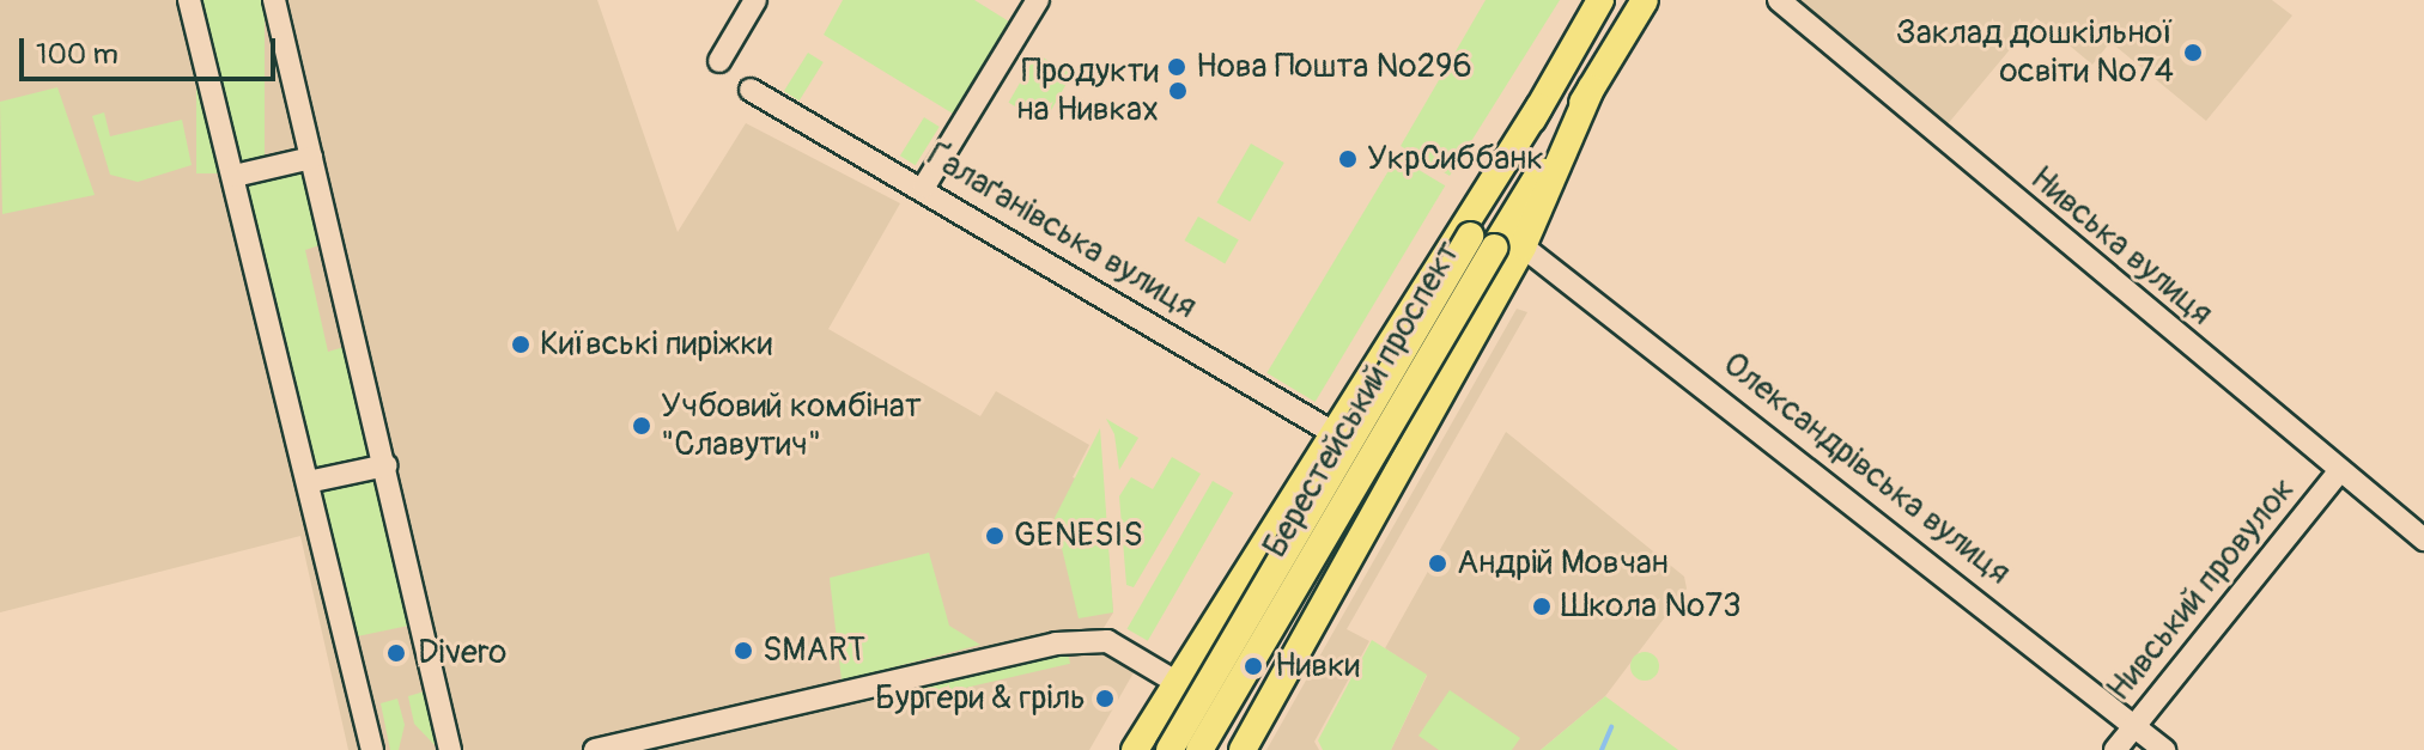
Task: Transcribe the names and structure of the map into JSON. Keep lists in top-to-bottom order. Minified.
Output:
{"streets":{"main road":["Берестейський проспект"],"street":["Ґалаґанівська вулиця","Нивська вулиця","Олександрівська вулиця","Нивський провулок"]},"crossings":[["Ґалаґанівська вулиця","Берестейський проспект"],["Нивська вулиця","Нивський провулок"],["Берестейський проспект","Олександрівська вулиця"],["Олександрівська вулиця","Нивський провулок"]],"places":["Заклад дошкільної освіти №74","Нова Пошта №296","Продукти на Нивках","УкрСиббанк","Київські пиріжки","Учбовий комбінат \"Славутич\"","GENESIS","Андрій Мовчан","Школа №73","SMART","Divero","Нивки","Бургери & гріль"],"scale_bar":"100 m"}
